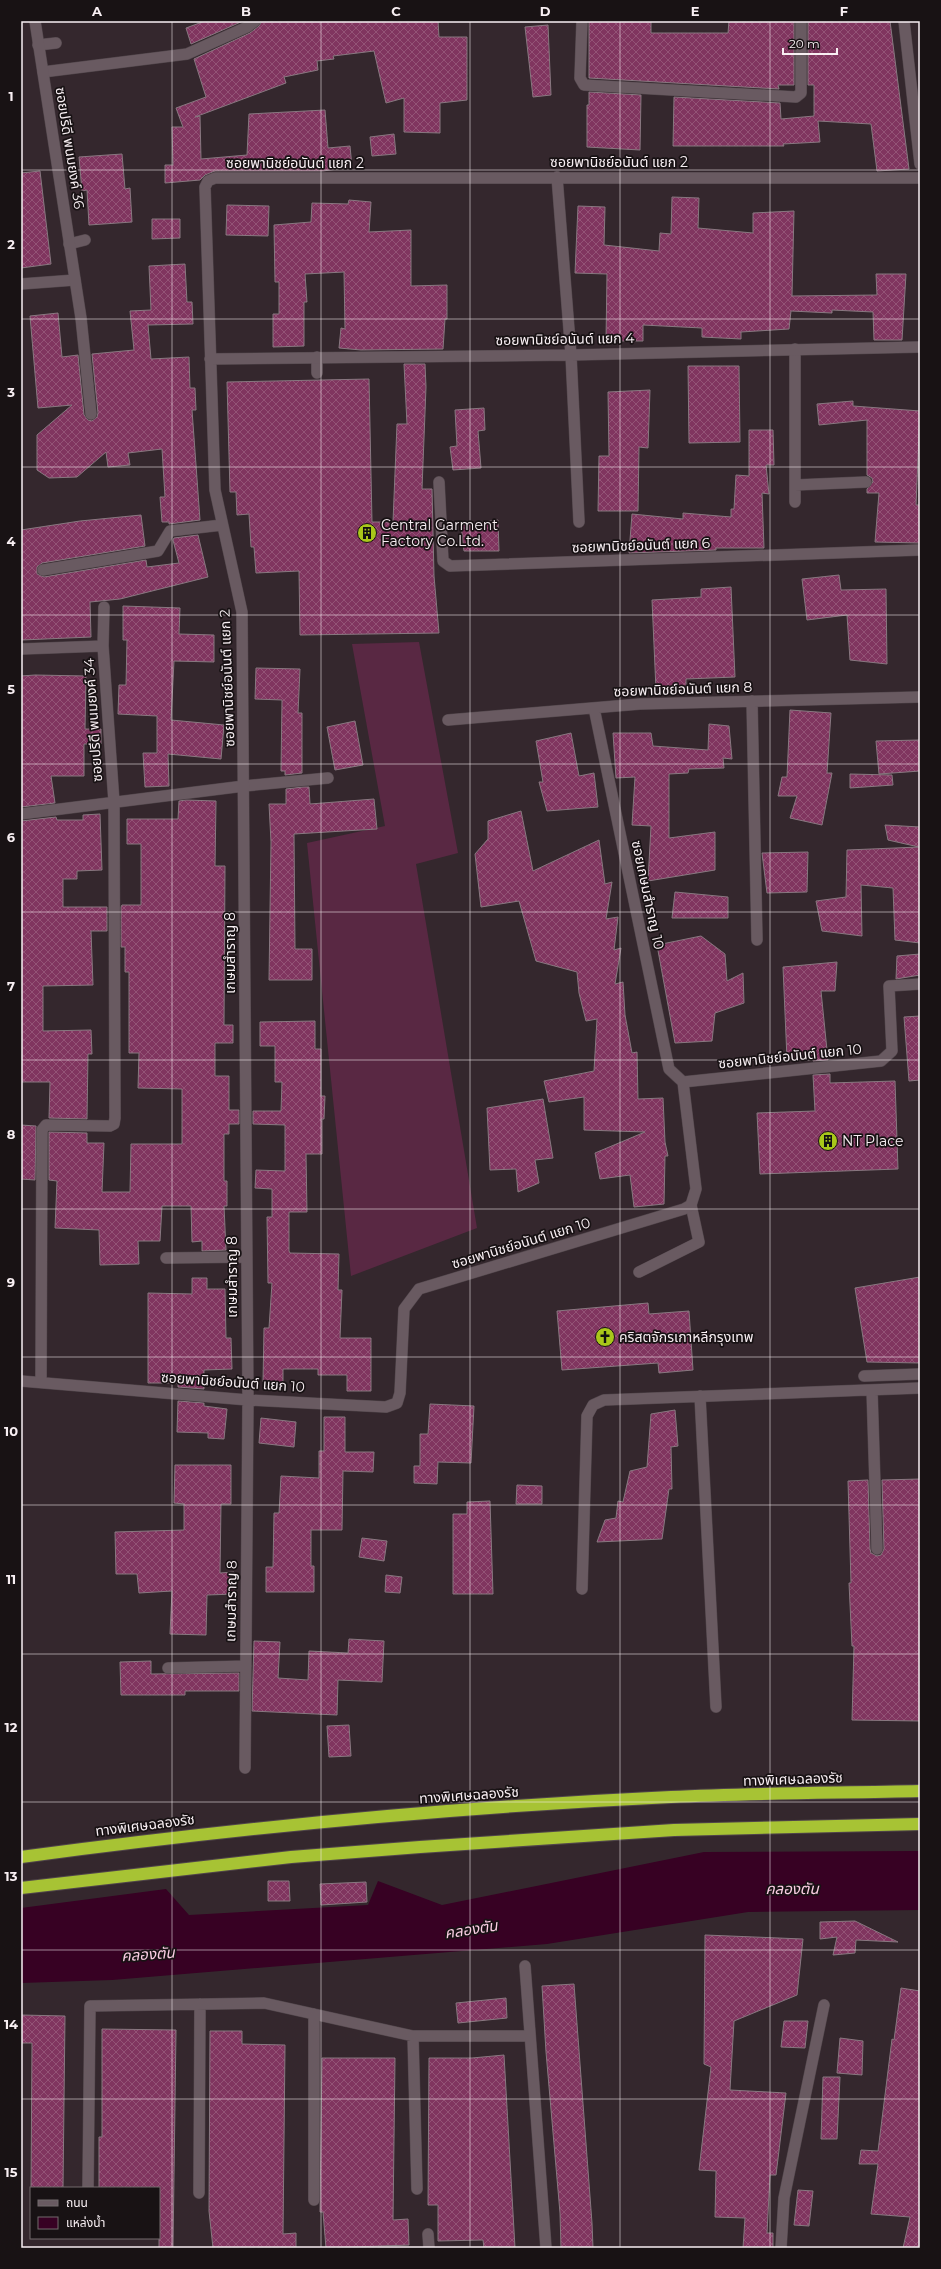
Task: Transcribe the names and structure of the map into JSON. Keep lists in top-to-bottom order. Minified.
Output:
{"streets":{"highway":["ทางพิเศษฉลองรัช"],"street":["ซอยปรีดี พนมยงค์ 36","ซอยพานิชย์อนันต์ แยก 2","ซอยพานิชย์อนันต์ แยก 4","ซอยพานิชย์อนันต์ แยก 6","ซอยพานิชย์อนันต์ แยก 8","ซอยปรีดี พนมยงค์ 34","ซอยเกษมสำราญ 10","เกษมสำราญ 8","ซอยพานิชย์อนันต์ แยก 10"]},"crossings":[["ซอยพานิชย์อนันต์ แยก 2","ซอยพานิชย์อนันต์ แยก 4"],["ซอยพานิชย์อนันต์ แยก 2","เกษมสำราญ 8"],["ซอยพานิชย์อนันต์ แยก 8","ซอยเกษมสำราญ 10"],["ซอยปรีดี พนมยงค์ 34","ซอยพานิชย์อนันต์ แยก 10"],["ซอยเกษมสำราญ 10","ซอยพานิชย์อนันต์ แยก 10"],["เกษมสำราญ 8","ซอยพานิชย์อนันต์ แยก 10"]],"water":["คลองตัน"],"places":{"building":["Central Garment Factory Co.Ltd.","NT Place"],"church":["คริสตจักรเกาหลีกรุงเทพ"]},"legend":["ถนน","แหล่งน้ำ"],"scale_bar":"20 m","grid":{"columns":["A","B","C","D","E","F"],"rows":["1","2","3","4","5","6","7","8","9","10","11","12","13","14","15"]}}
